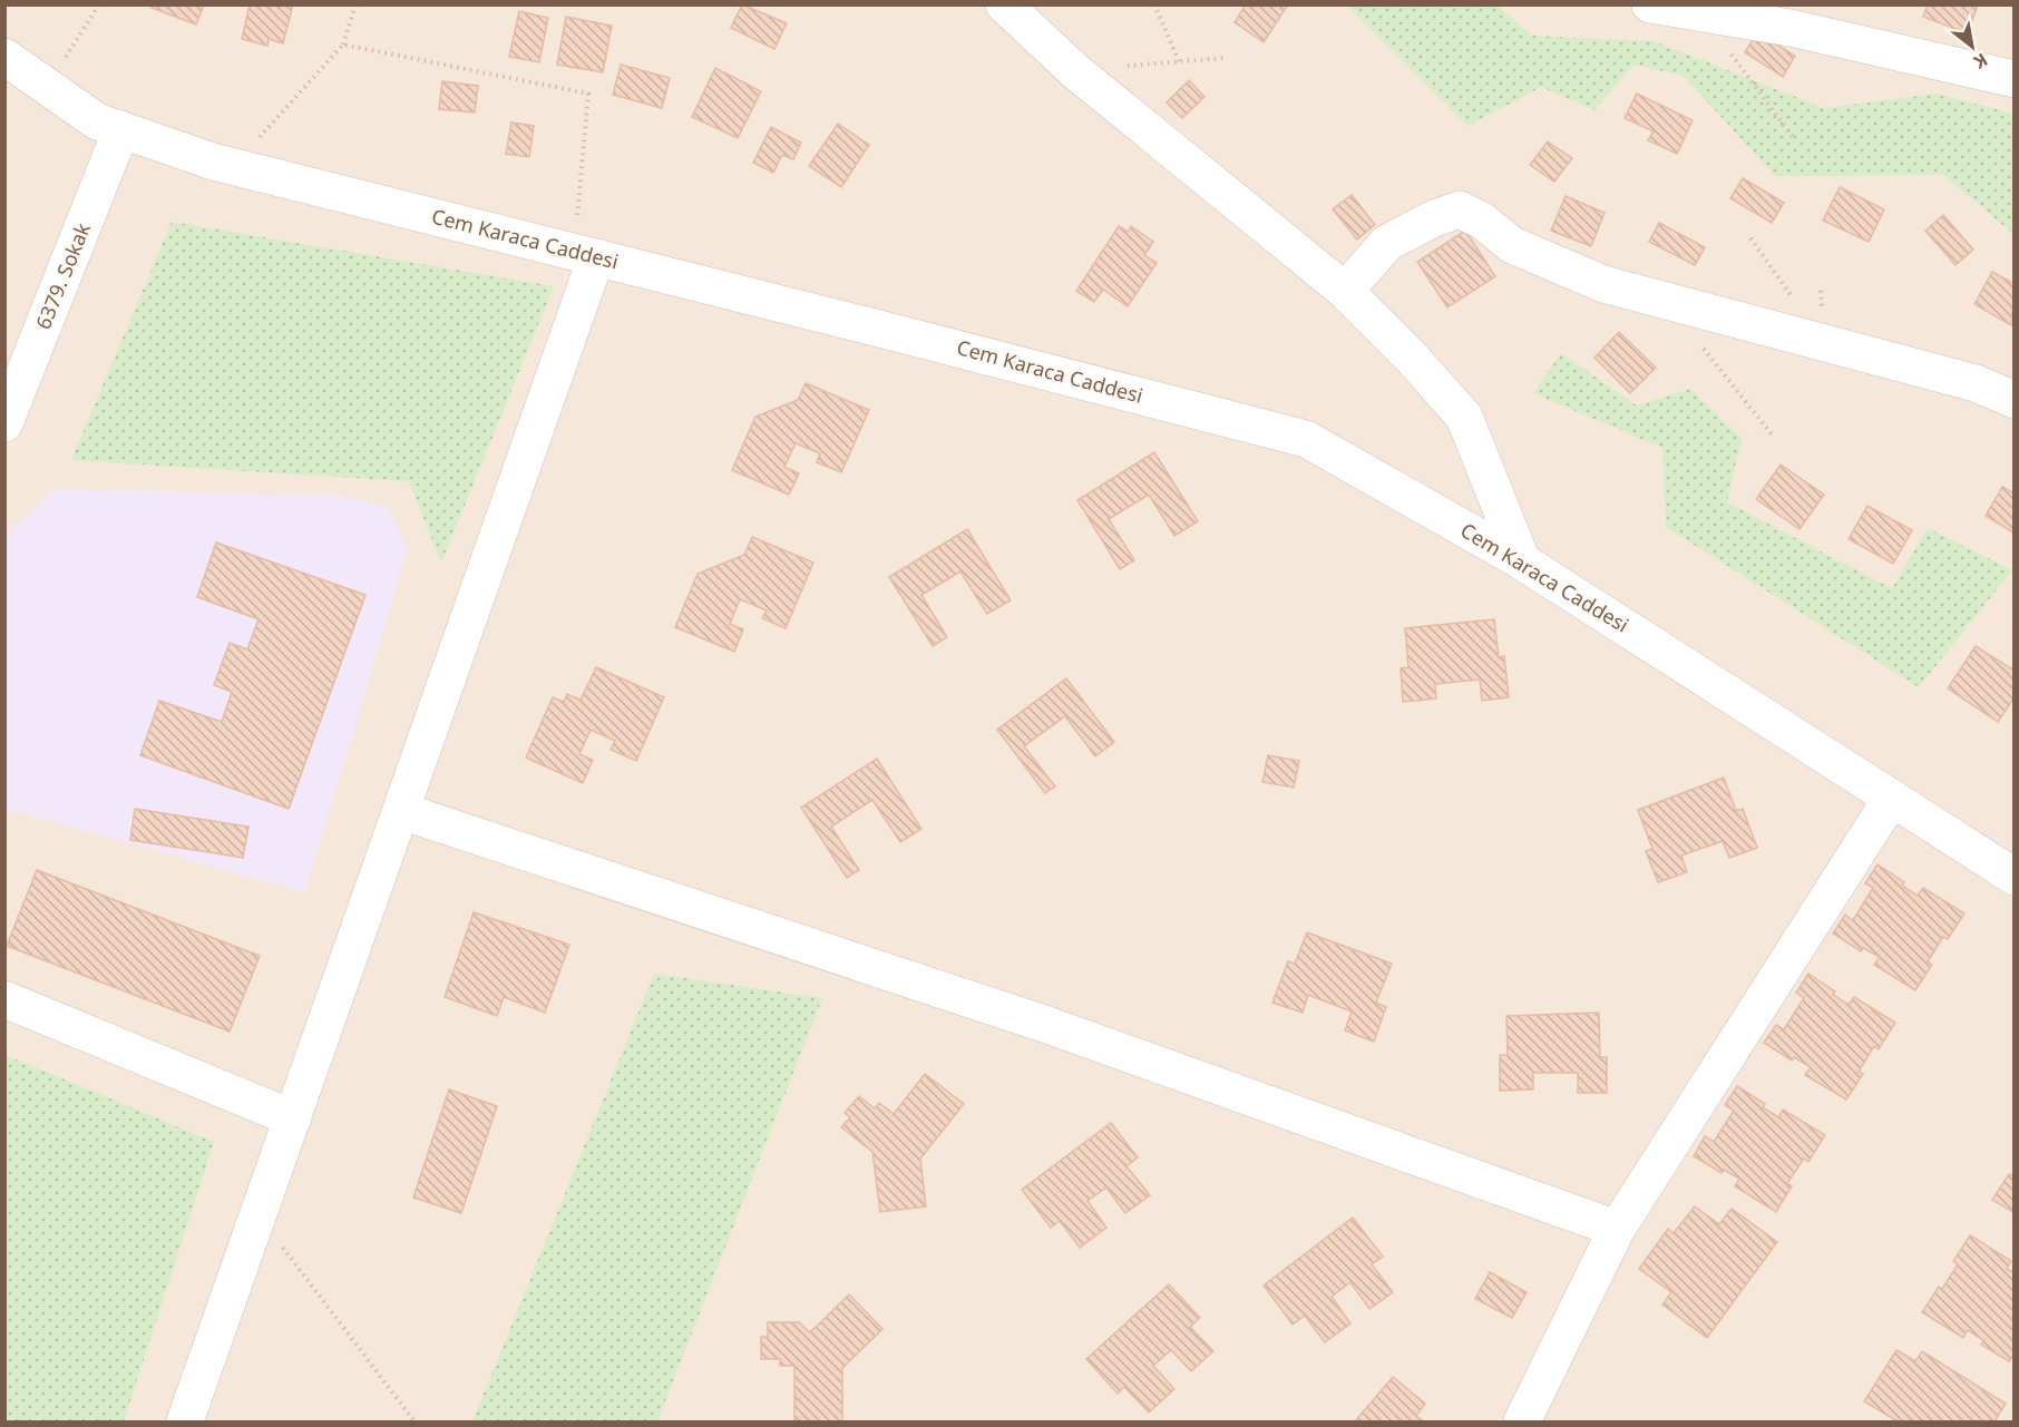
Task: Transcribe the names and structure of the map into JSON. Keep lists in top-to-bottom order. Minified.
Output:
{"streets":{"street":["Cem Karaca Caddesi","6379. Sokak"]},"crossings":[["Cem Karaca Caddesi","6379. Sokak"]],"north":"bottom right"}
